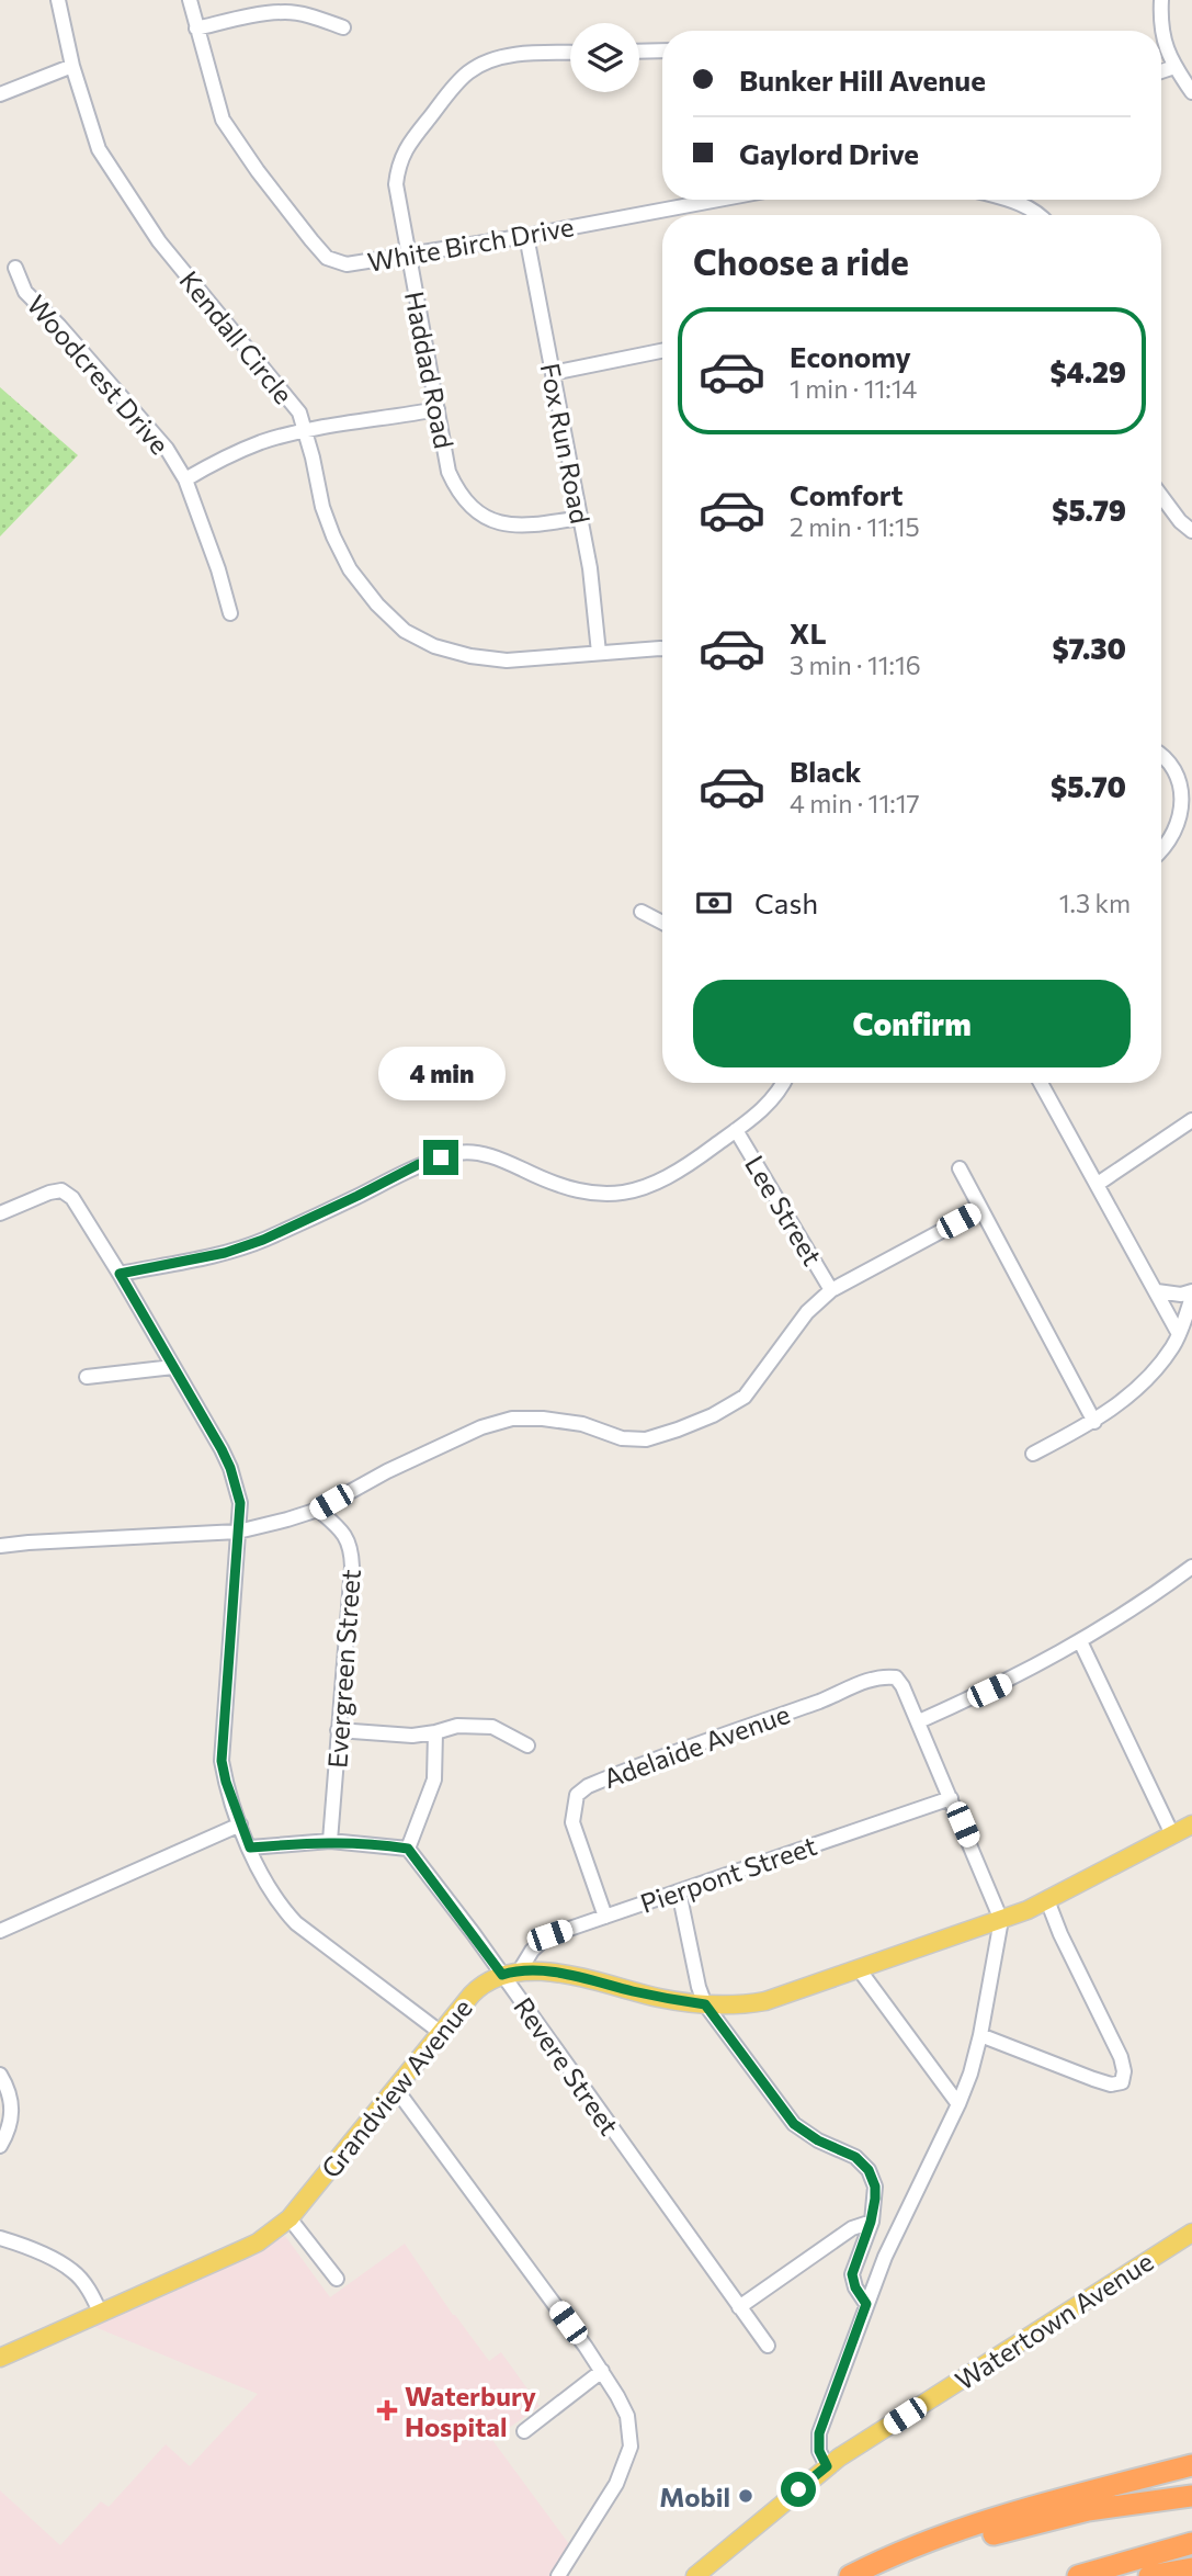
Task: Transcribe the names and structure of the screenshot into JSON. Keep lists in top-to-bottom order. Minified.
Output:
{"streets":{"main road":["Grandview Avenue","Watertown Avenue"],"street":["White Birch Drive","Kendall Circle","Haddad Road","Woodcrest Drive","Fox Run Road","Lee Street","Evergreen Street","Adelaide Avenue","Pierpont Street","Revere Street"]},"crossings":[["White Birch Drive","Haddad Road"],["White Birch Drive","Fox Run Road"],["Kendall Circle","Fox Run Road"],["Haddad Road","Fox Run Road"],["Adelaide Avenue","Pierpont Street"],["Pierpont Street","Grandview Avenue"],["Revere Street","Grandview Avenue"]],"places":{"health":["Waterbury Hospital"],"other":["Mobil"]},"page":{"banner":["Bunker Hill Avenue","Gaylord Drive"],"heading":"Choose a ride","list":[{"name":"Economy","note":"1 min · 11:14","value":"$4.29"},{"name":"Comfort","note":"2 min · 11:15","value":"$5.79"},{"name":"XL","note":"3 min · 11:16","value":"$7.30"},{"name":"Black","note":"4 min · 11:17","value":"$5.70"}],"pay":["Cash","1.3 km"],"buttons":"Confirm","bubble":"4 min"}}
